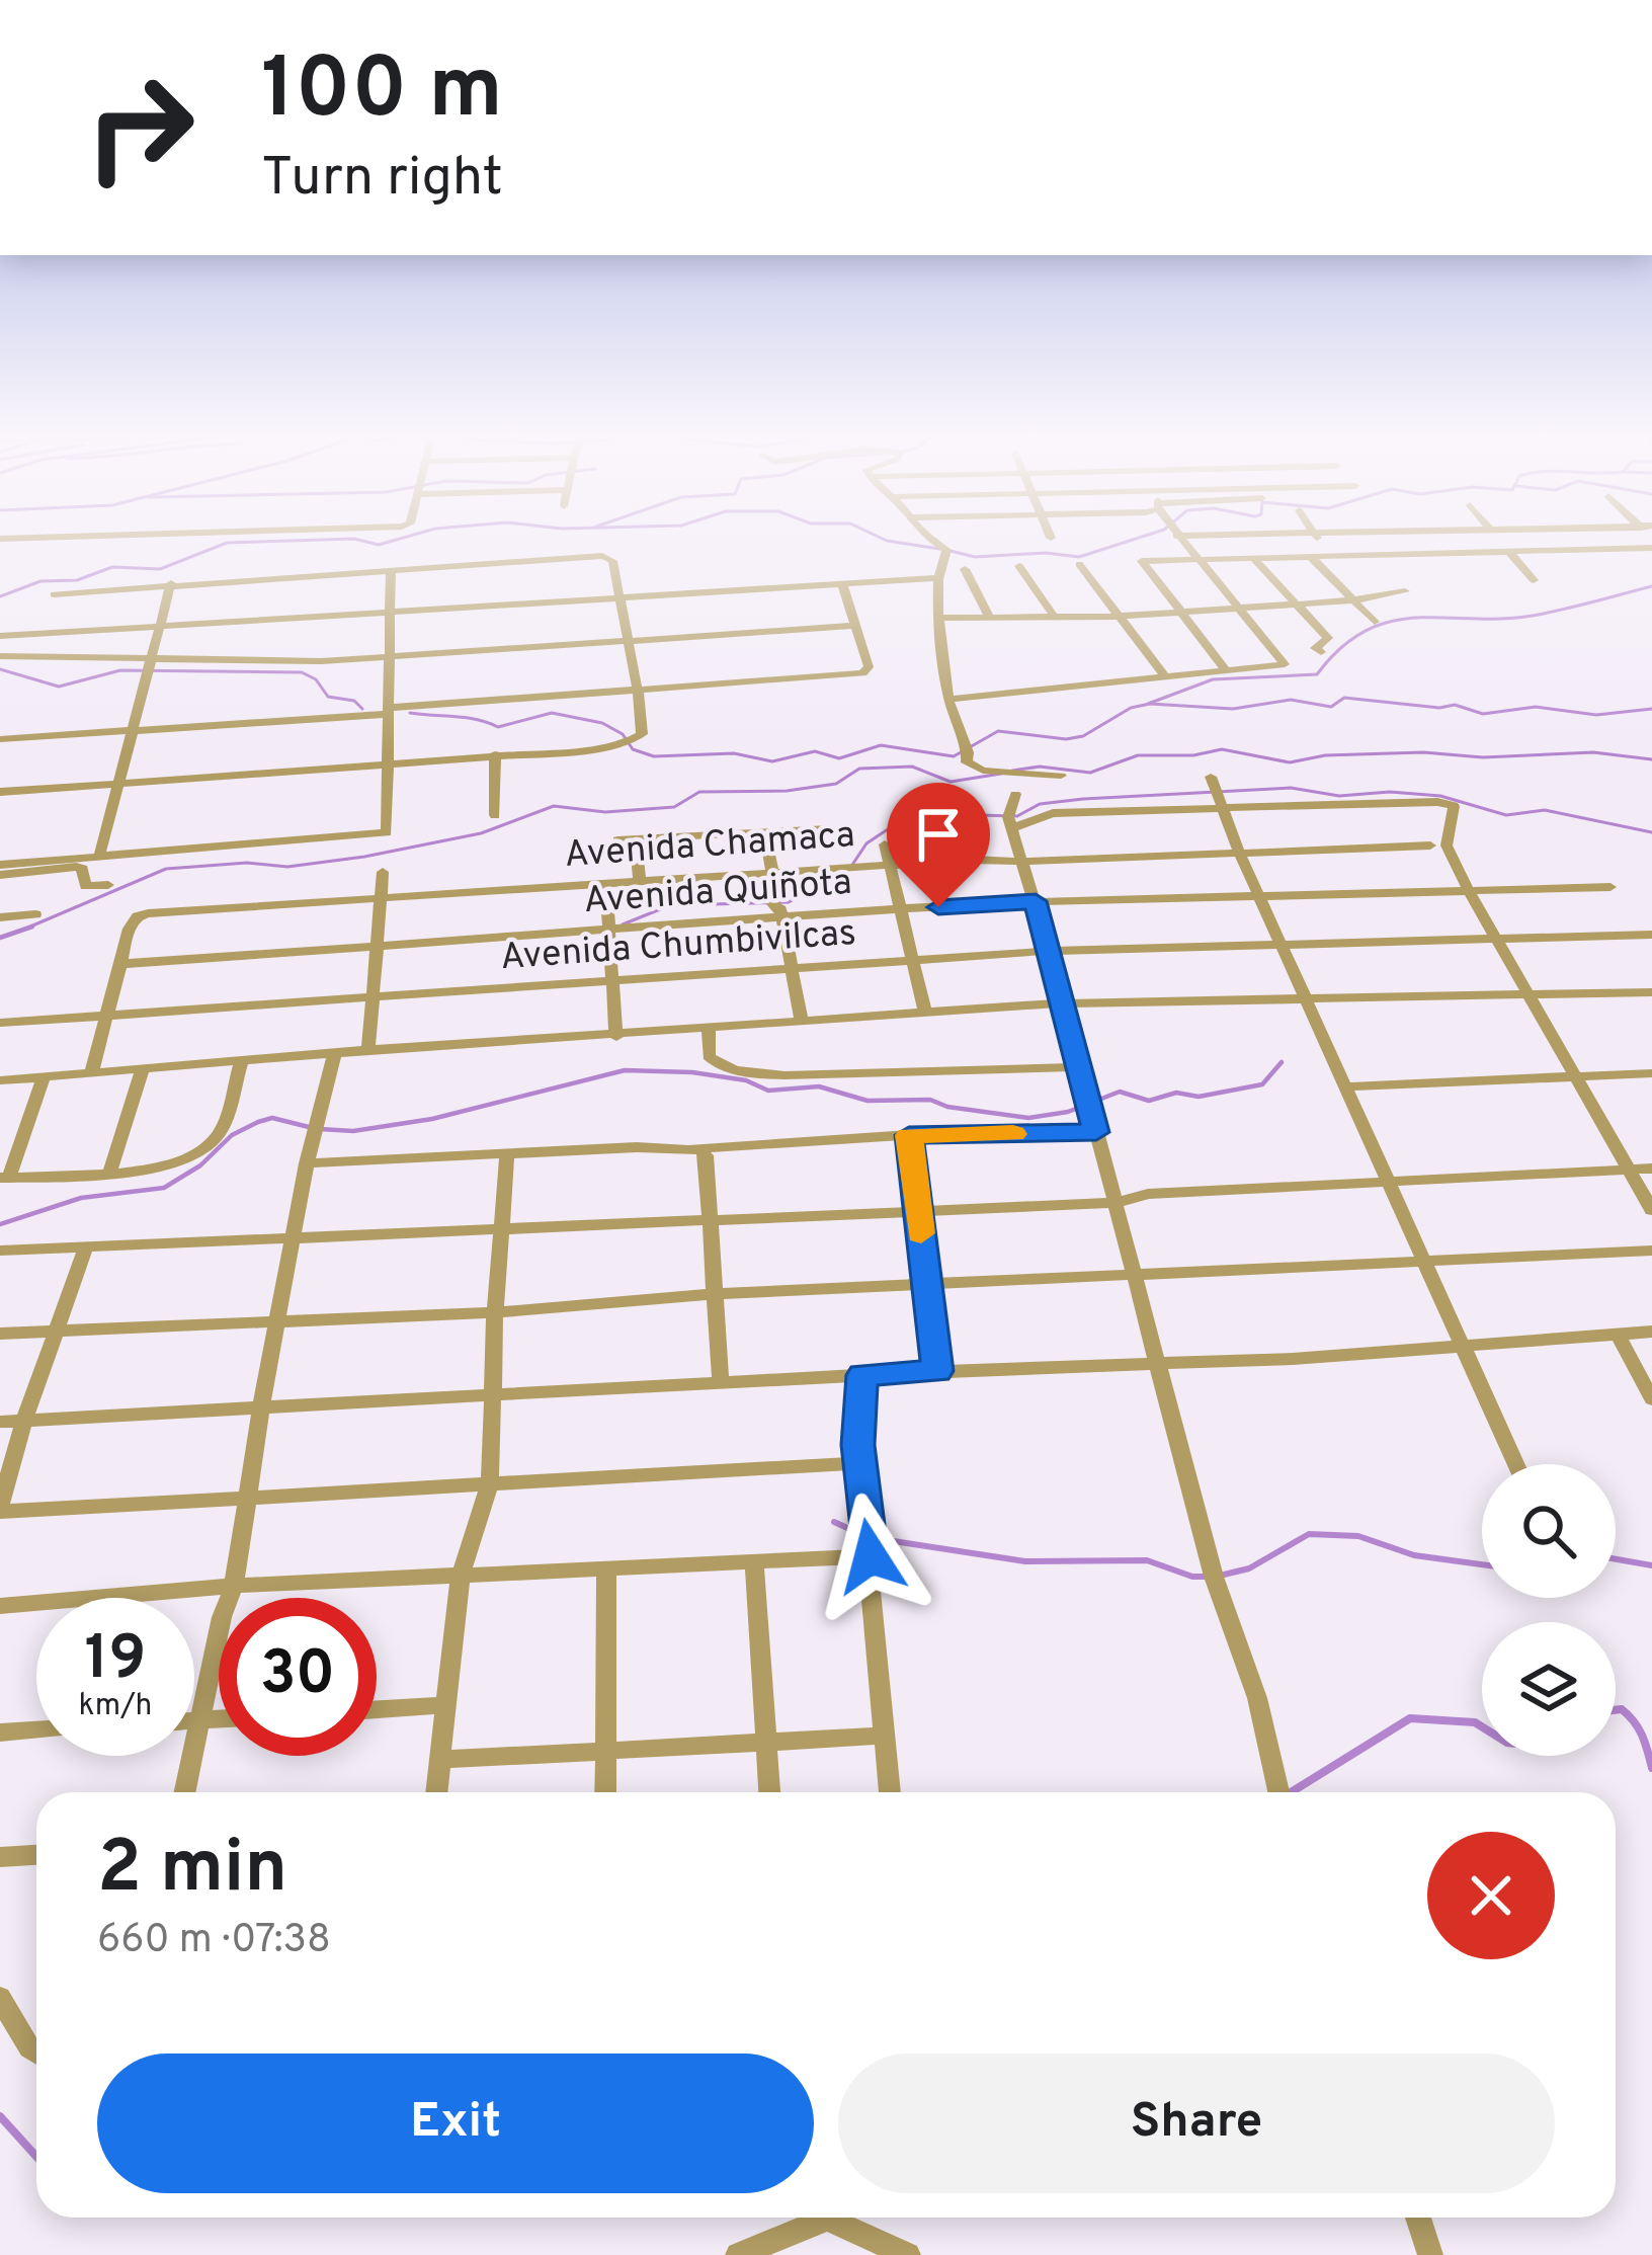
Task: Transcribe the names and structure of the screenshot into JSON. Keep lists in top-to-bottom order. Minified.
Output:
{"streets":{"street":["Avenida Chamaca","Avenida Quiñota","Avenida Chumbivilcas"]},"crossings":[["Avenida Chamaca","Avenida Quiñota"]],"page":{"turn":["100 m","Turn right"],"speed":"19 km/h","limit":"30","heading":["2 min","660 m · 07:38"],"buttons":["Exit","Share"]}}
